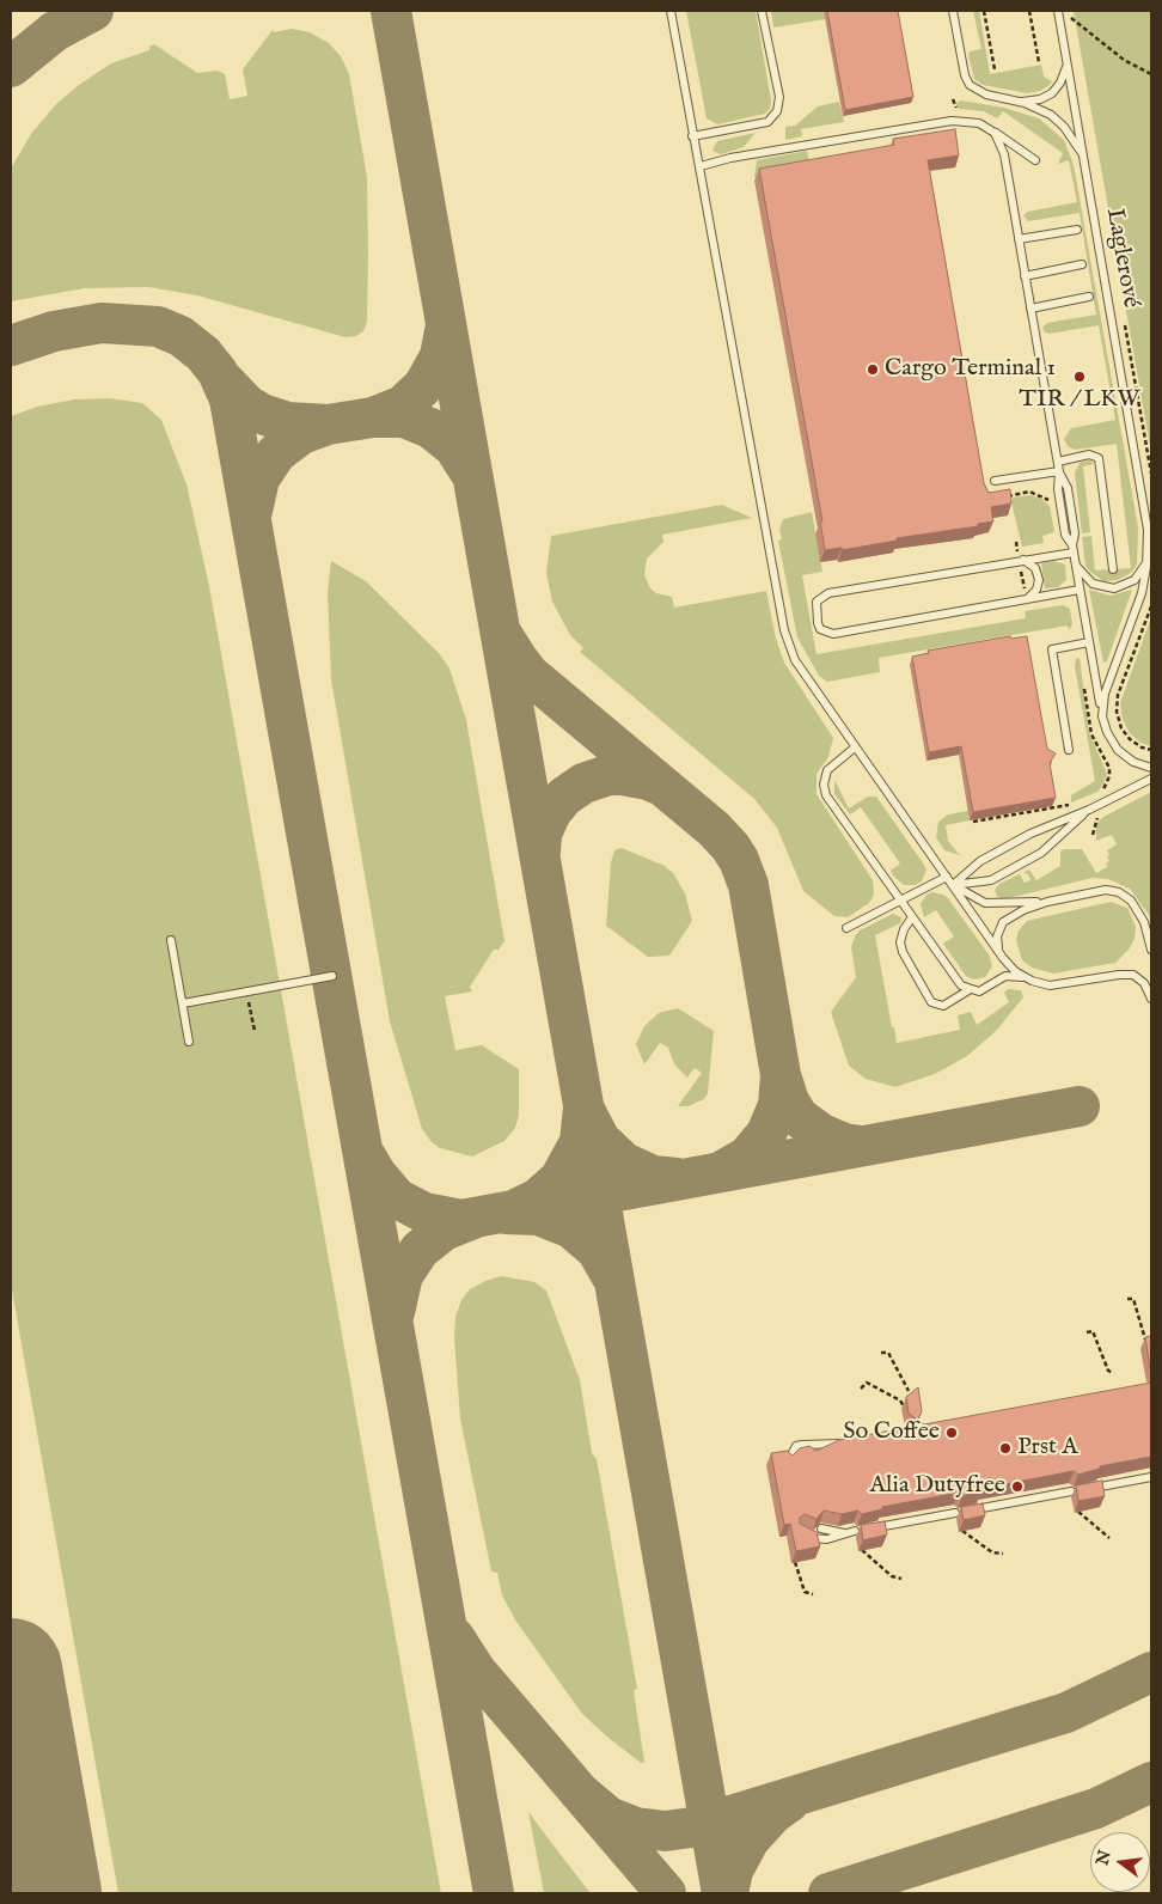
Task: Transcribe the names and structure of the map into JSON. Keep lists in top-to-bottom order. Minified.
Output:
{"streets":{"lane":["Laglerové"]},"places":["Cargo Terminal 1","TIR / LKW","So Coffee","Prst A","Alia Dutyfree"],"north":"left"}
